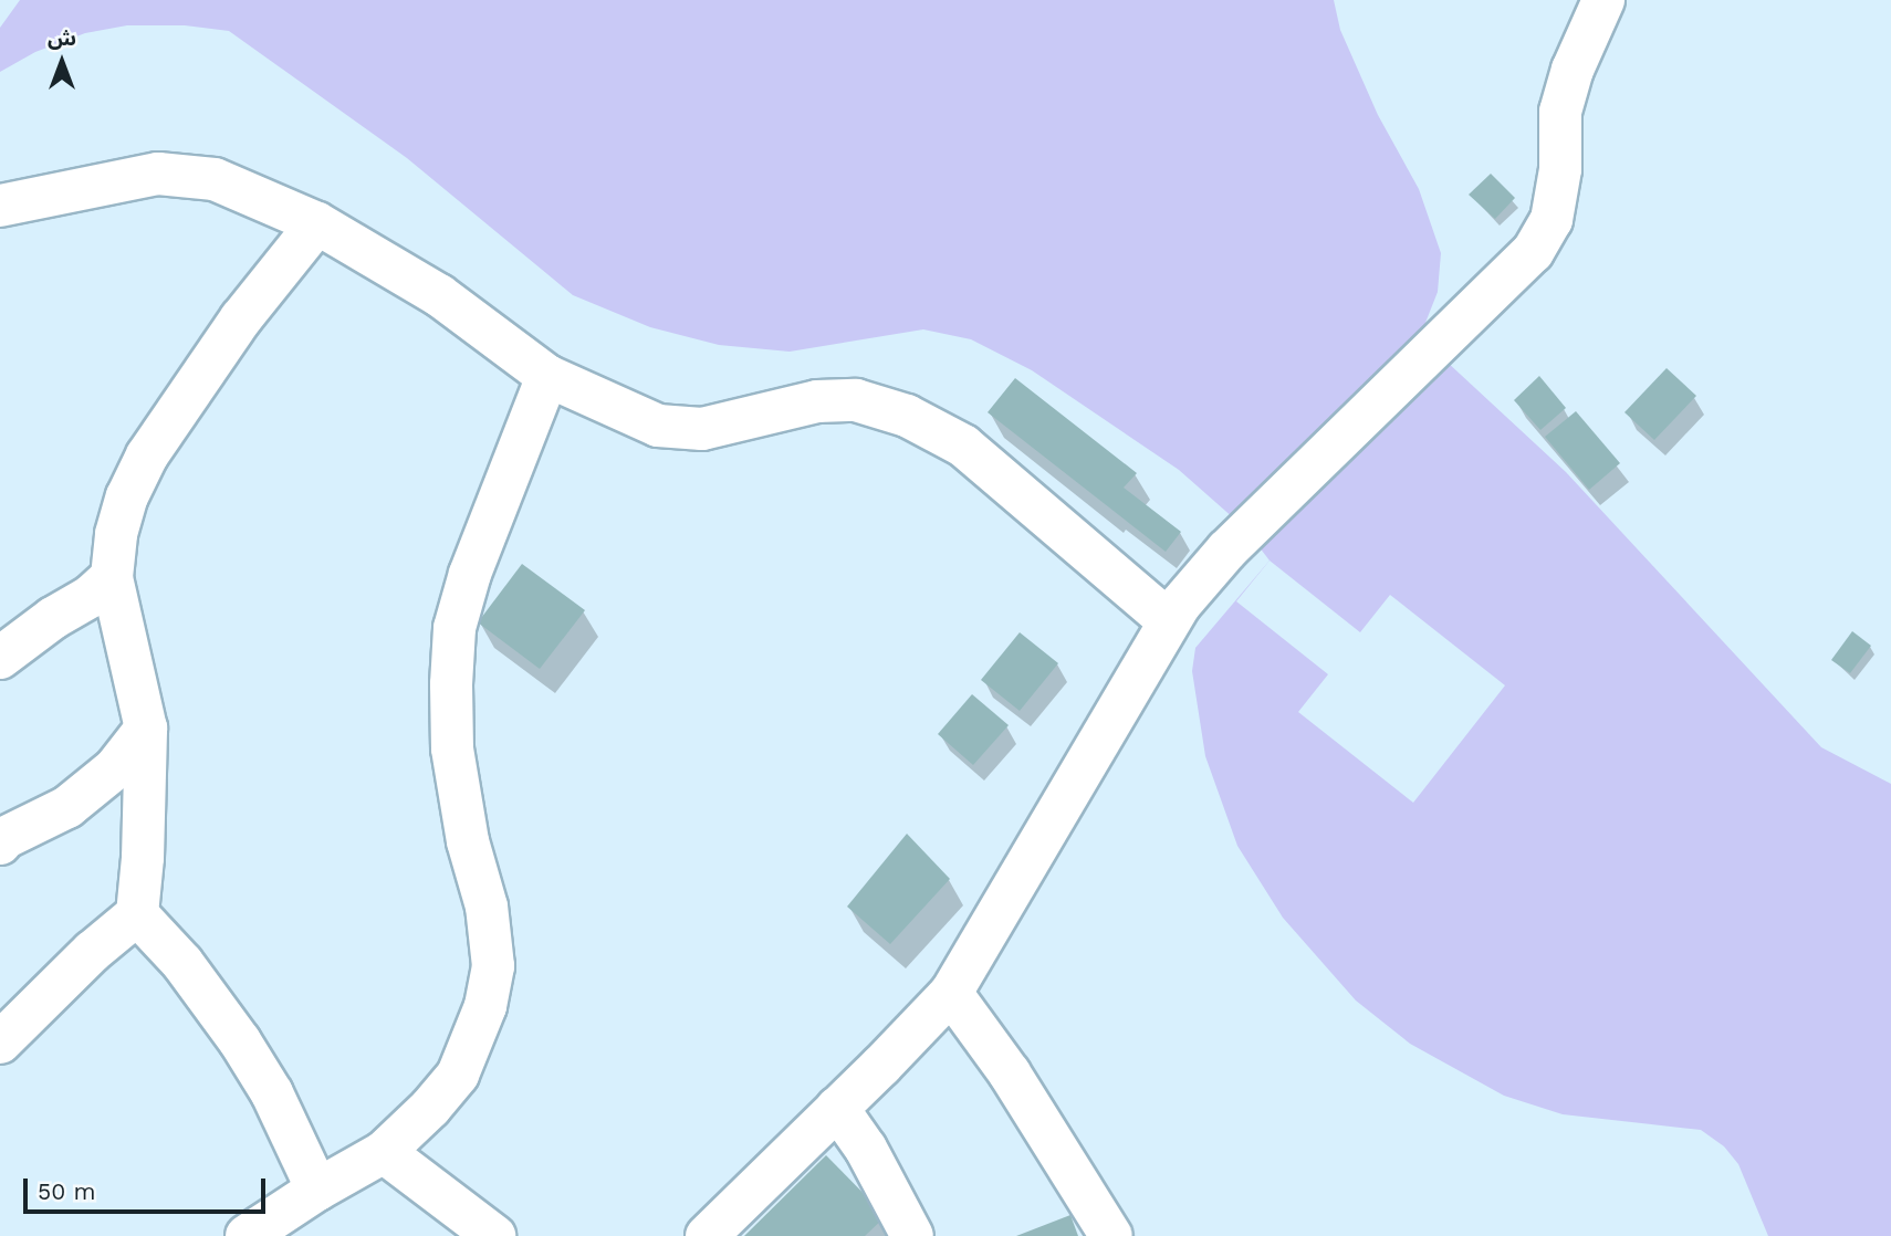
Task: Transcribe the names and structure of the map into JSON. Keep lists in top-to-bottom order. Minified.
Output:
{"scale_bar":"50 m","north":"top"}
